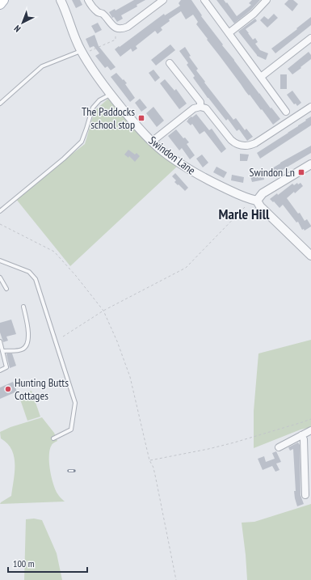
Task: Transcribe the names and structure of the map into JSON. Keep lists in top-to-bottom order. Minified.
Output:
{"streets":{"street":["Swindon Lane"]},"districts":["Marle Hill"],"places":{"transit":["The Paddocks school stop","Swindon Ln"],"other":["Hunting Butts Cottages"]},"scale_bar":"100 m","north":"bottom left"}
